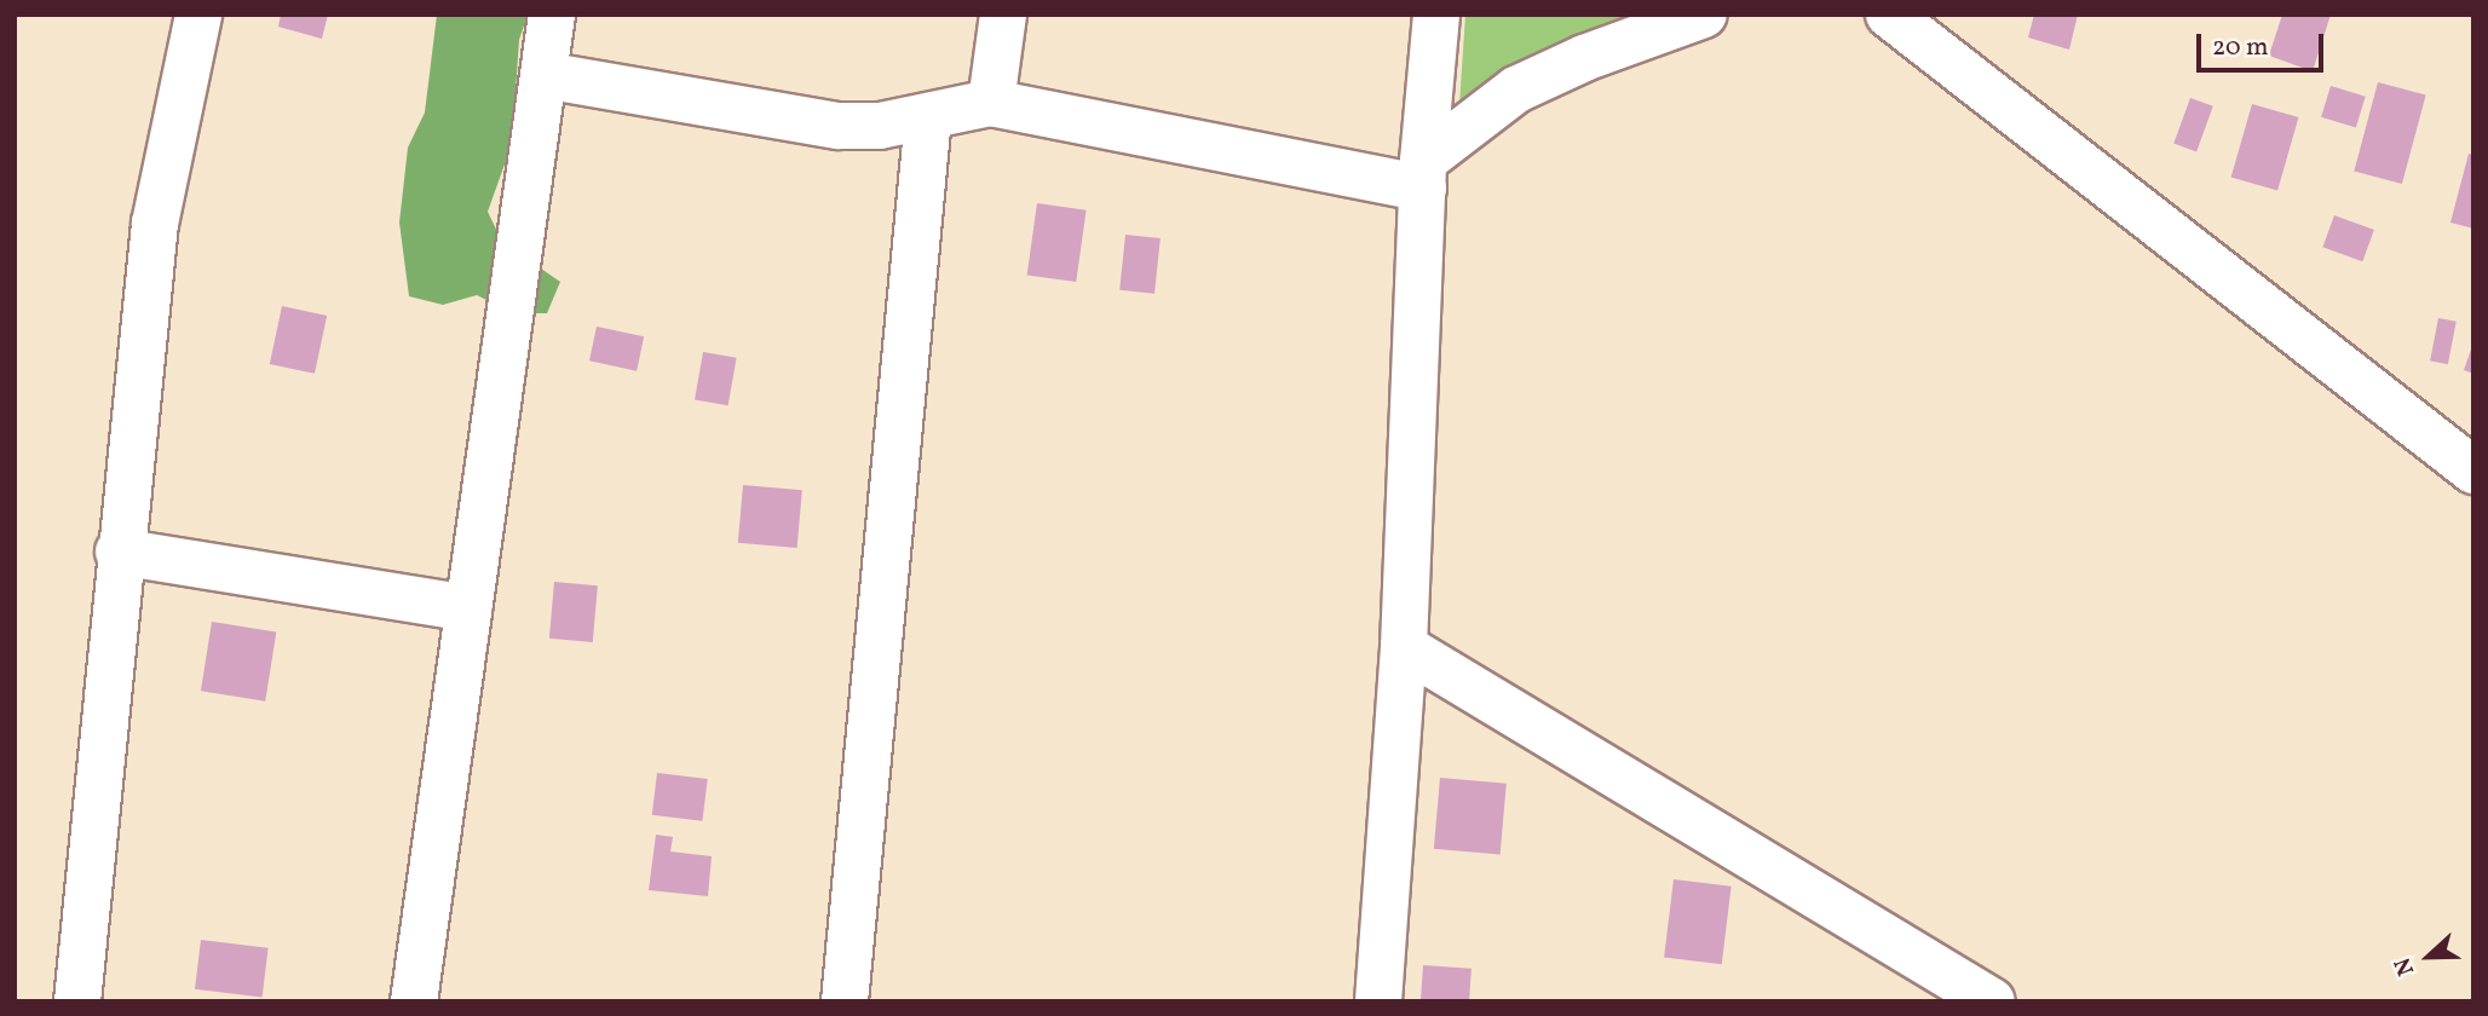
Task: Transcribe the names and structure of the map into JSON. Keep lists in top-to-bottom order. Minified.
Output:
{"scale_bar":"20 m","north":"left"}
